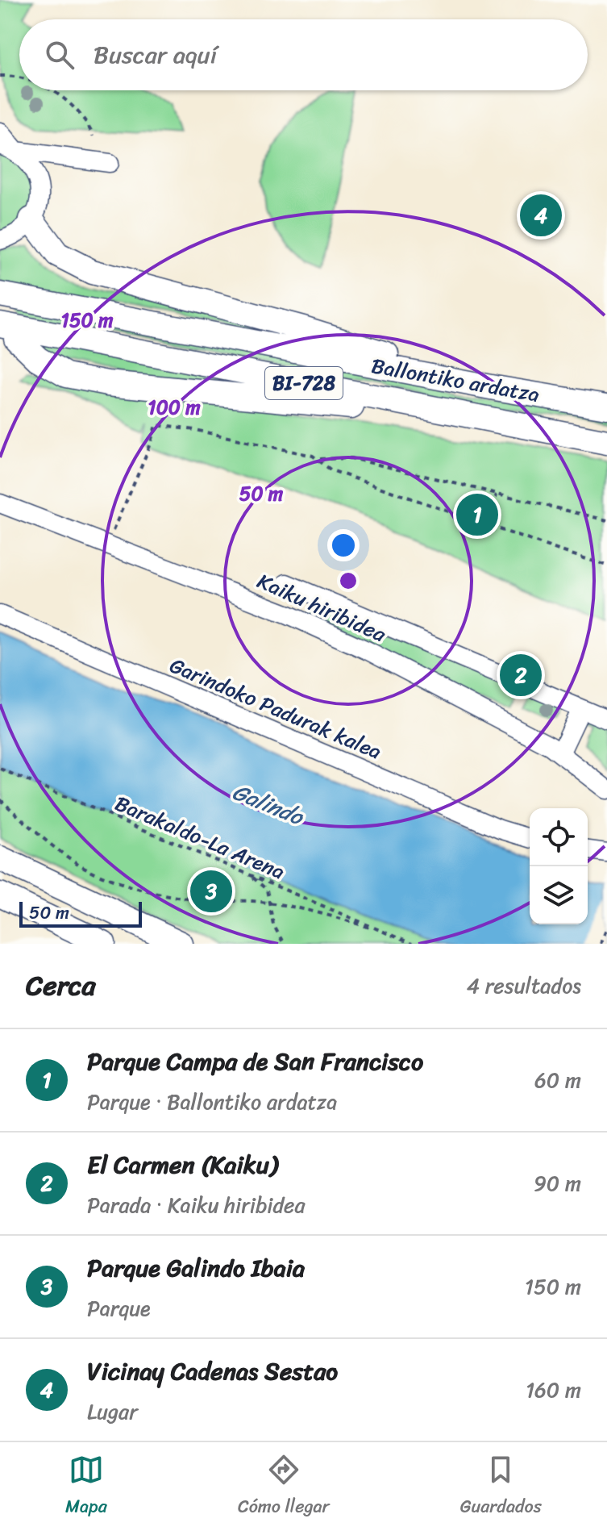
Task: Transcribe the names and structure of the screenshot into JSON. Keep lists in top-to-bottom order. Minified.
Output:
{"streets":{"main road":["Ballontiko ardatza","BI-728"],"street":["Kaiku hiribidea","Garindoko Padurak kalea"],"path":["Barakaldo-La Arena"]},"water":["Galindo"],"scale_bar":"50 m","page":{"search":"Buscar aquí","pins":["4","1","2","3"],"scale":"50 m","heading":["Cerca","4 resultados"],"list":[{"mark":"1","name":"Parque Campa de San Francisco","note":"Parque · Ballontiko ardatza","value":"60 m"},{"mark":"2","name":"El Carmen (Kaiku)","note":"Parada · Kaiku hiribidea","value":"90 m"},{"mark":"3","name":"Parque Galindo Ibaia","note":"Parque","value":"150 m"},{"mark":"4","name":"Vicinay Cadenas Sestao","note":"Lugar","value":"160 m"}],"nav":["Mapa","Cómo llegar","Guardados"]},"rings":["150 m","100 m","50 m"]}
